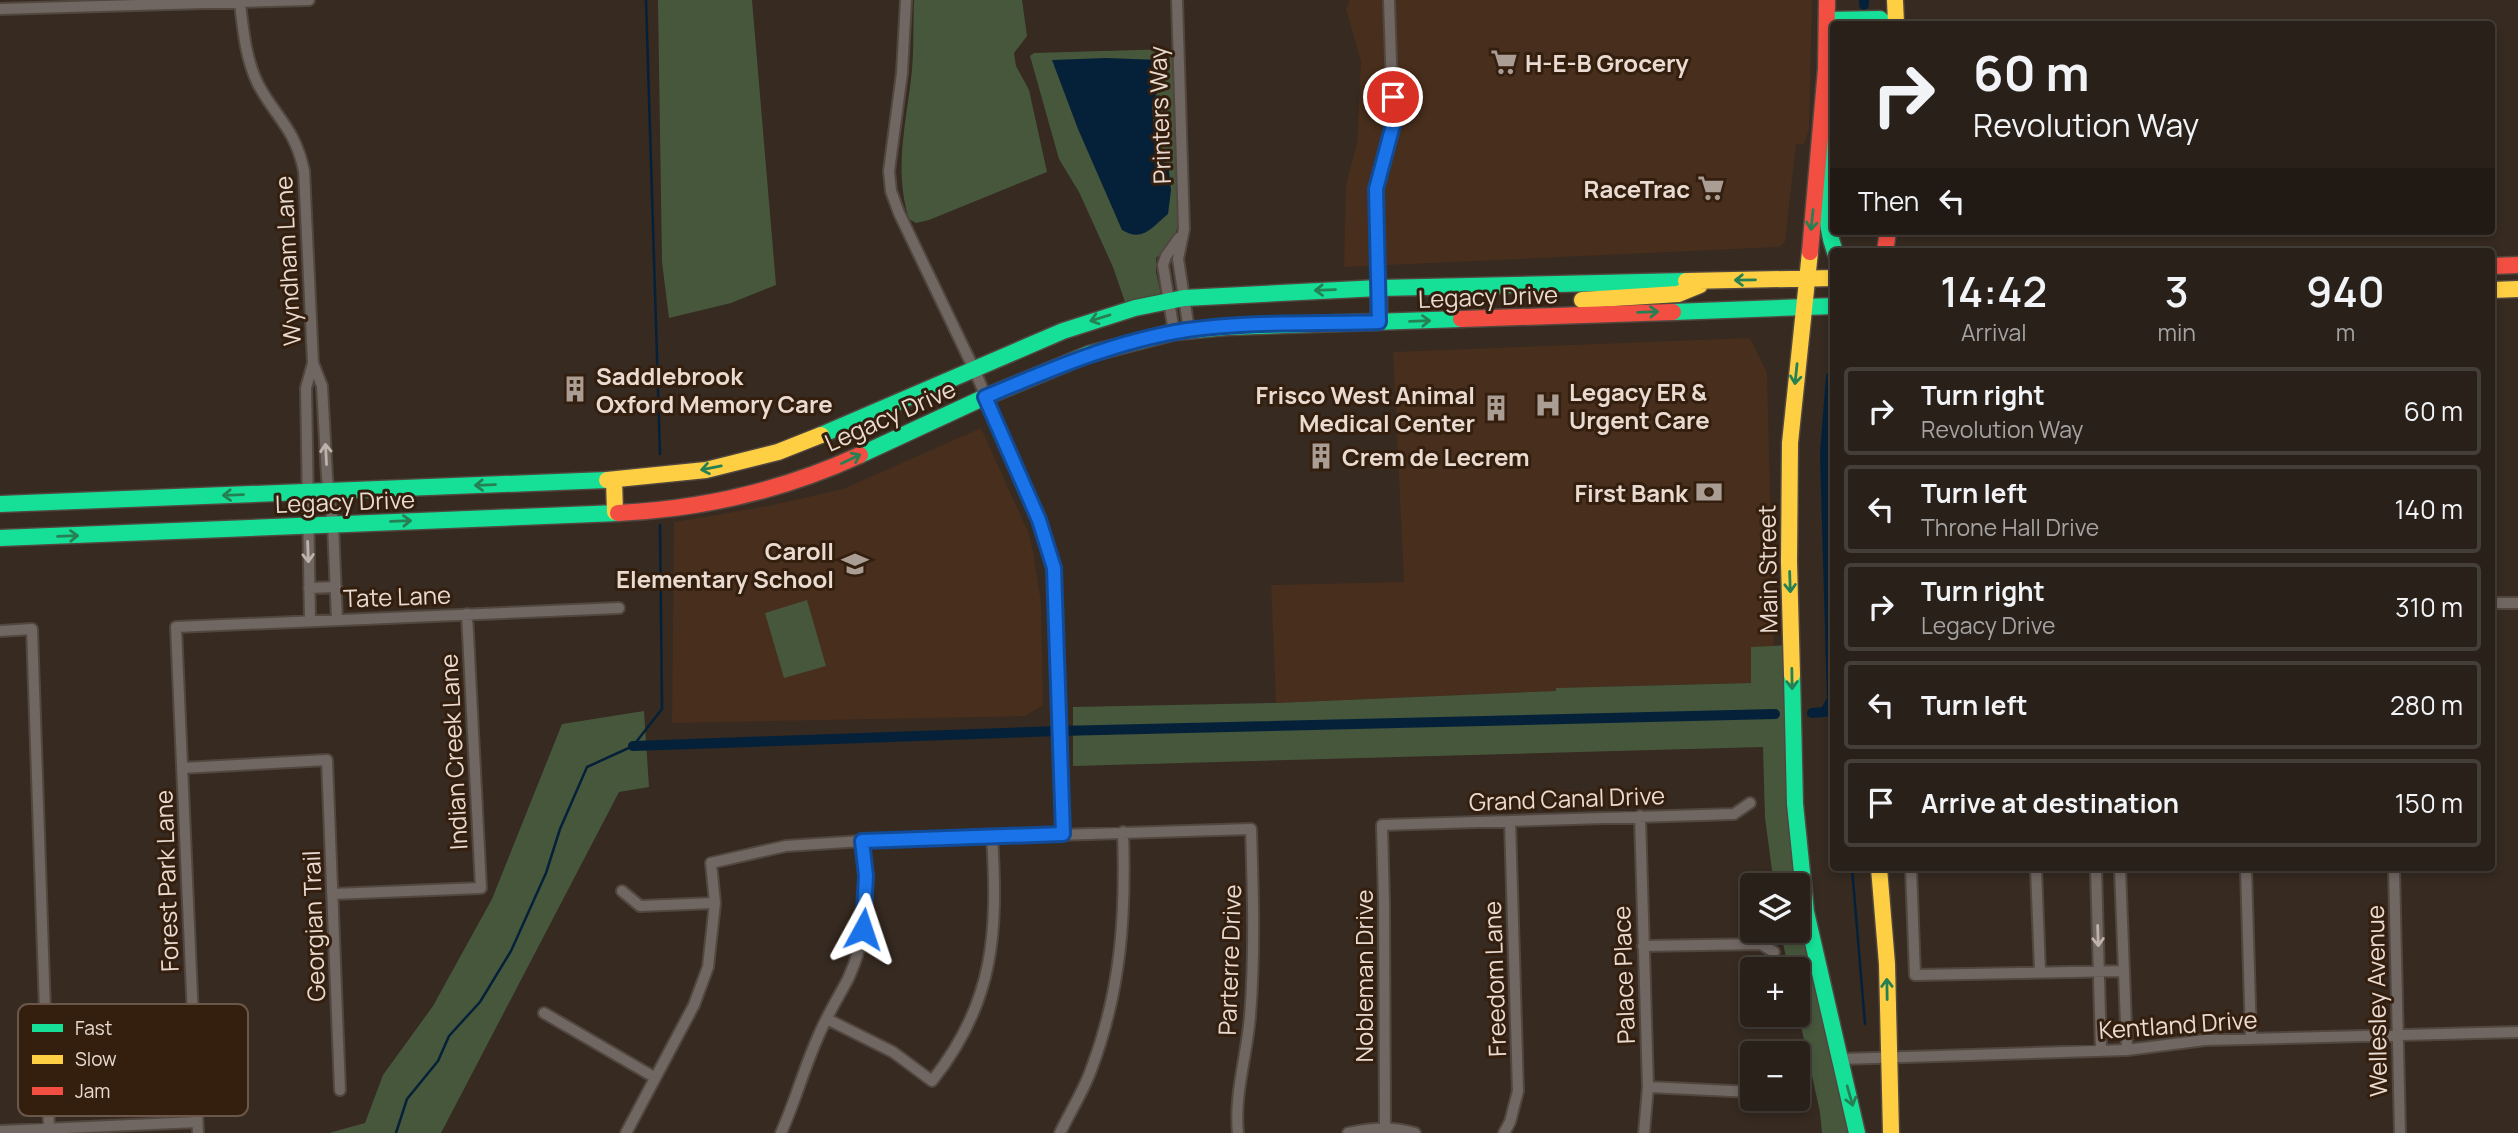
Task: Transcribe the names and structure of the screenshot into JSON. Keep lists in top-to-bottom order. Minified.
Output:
{"streets":{"main road":["Legacy Drive","Main Street"],"street":["Printers Way","Wyndham Lane","Tate Lane","Indian Creek Lane","Grand Canal Drive","Forest Park Lane","Georgian Trail","Parterre Drive","Palace Place","Nobleman Drive","Freedom Lane","Wellesley Avenue","Kentland Drive"]},"crossings":[["Printers Way","Legacy Drive"],["Wyndham Lane","Legacy Drive"],["Wyndham Lane","Tate Lane"],["Legacy Drive","Main Street"],["Main Street","Kentland Drive"],["Tate Lane","Indian Creek Lane"],["Tate Lane","Forest Park Lane"],["Indian Creek Lane","Georgian Trail"],["Grand Canal Drive","Palace Place"],["Grand Canal Drive","Nobleman Drive"],["Grand Canal Drive","Freedom Lane"],["Forest Park Lane","Georgian Trail"],["Wellesley Avenue","Kentland Drive"]],"places":{"supermarket":["H-E-B Grocery","RaceTrac"],"building":["Saddlebrook Oxford Memory Care","Frisco West Animal Medical Center","Crem de Lecrem"],"hospital":["Legacy ER & Urgent Care"],"bank":["First Bank"],"school or university":["Caroll Elementary School"]},"legend":["Fast","Slow","Jam"],"page":{"turn":["60 m","Revolution Way"],"then":"Then","eta":["14:42","Arrival","3","min","940","m"],"list":[{"name":"Turn right","note":"Revolution Way","value":"60 m"},{"name":"Turn left","note":"Throne Hall Drive","value":"140 m"},{"name":"Turn right","note":"Legacy Drive","value":"310 m"},{"name":"Turn left","value":"280 m"},{"name":"Arrive at destination","value":"150 m"}],"map_buttons":["+","−"]}}
